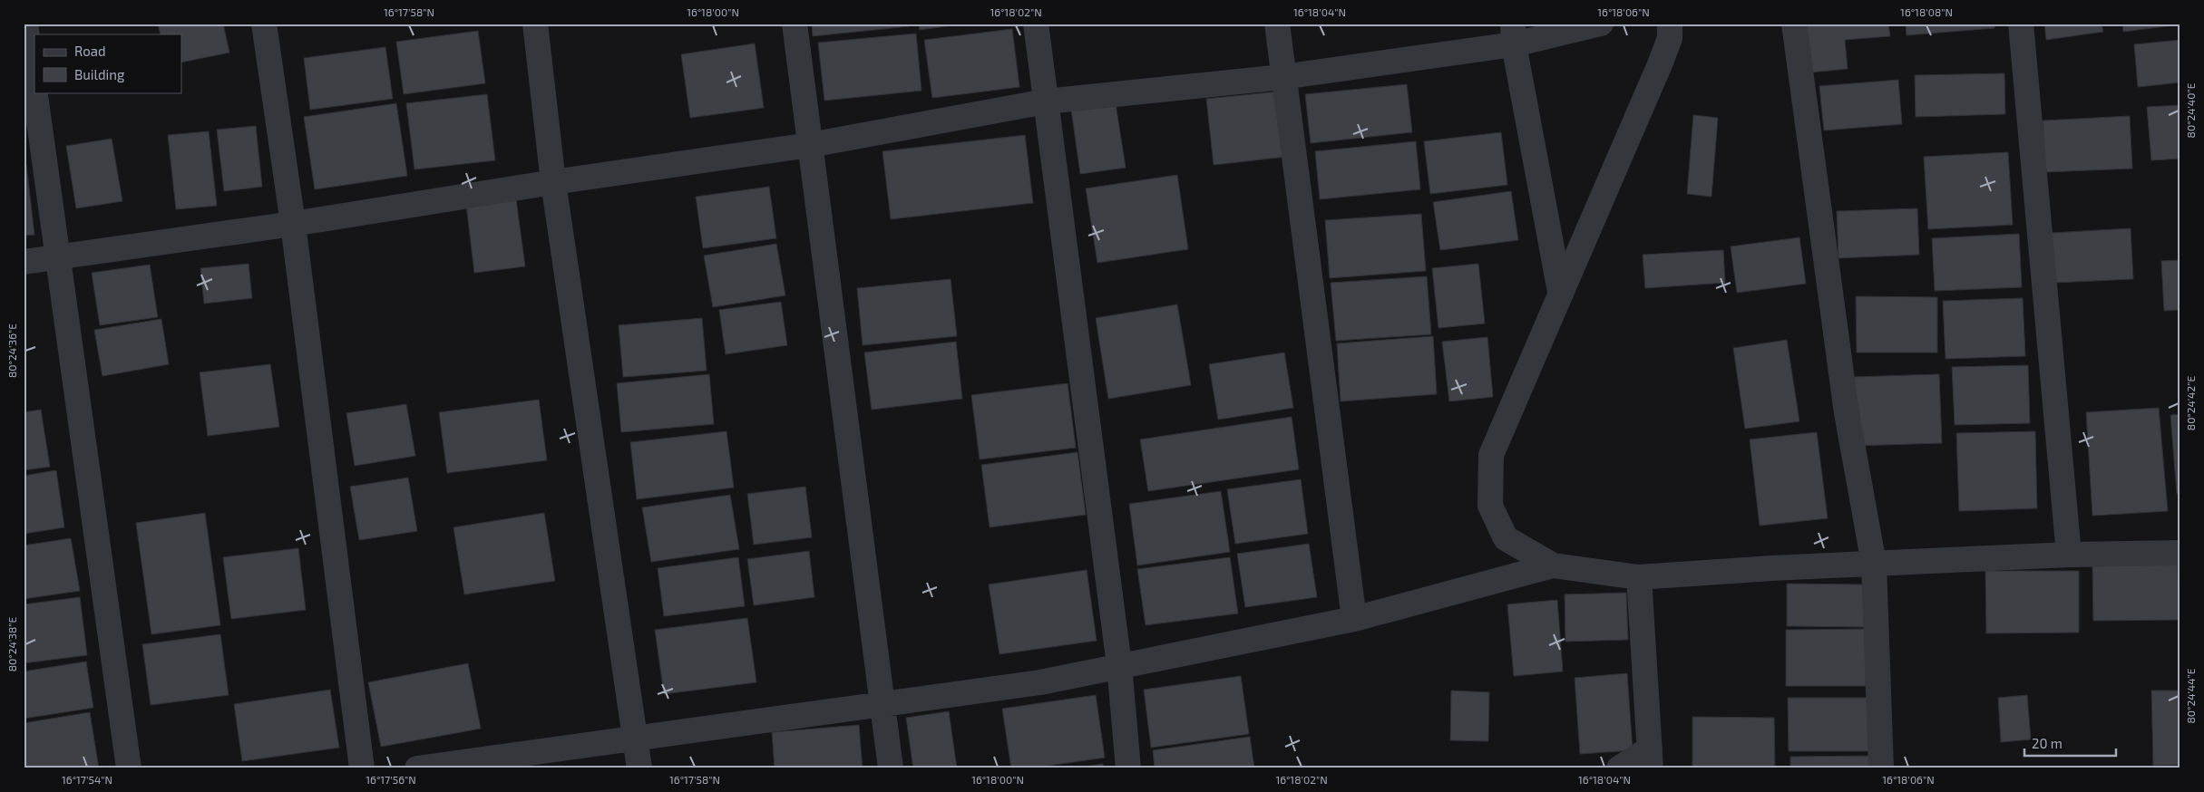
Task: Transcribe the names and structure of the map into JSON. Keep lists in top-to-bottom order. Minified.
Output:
{"legend":["Road","Building"],"scale_bar":"20 m","coordinates":["16°17'58\"N","16°18'00\"N","16°18'02\"N","16°18'04\"N","16°18'06\"N","16°18'08\"N","80°24'40\"E","80°24'36\"E","80°24'42\"E","80°24'38\"E","80°24'44\"E","16°17'54\"N","16°17'56\"N"]}
